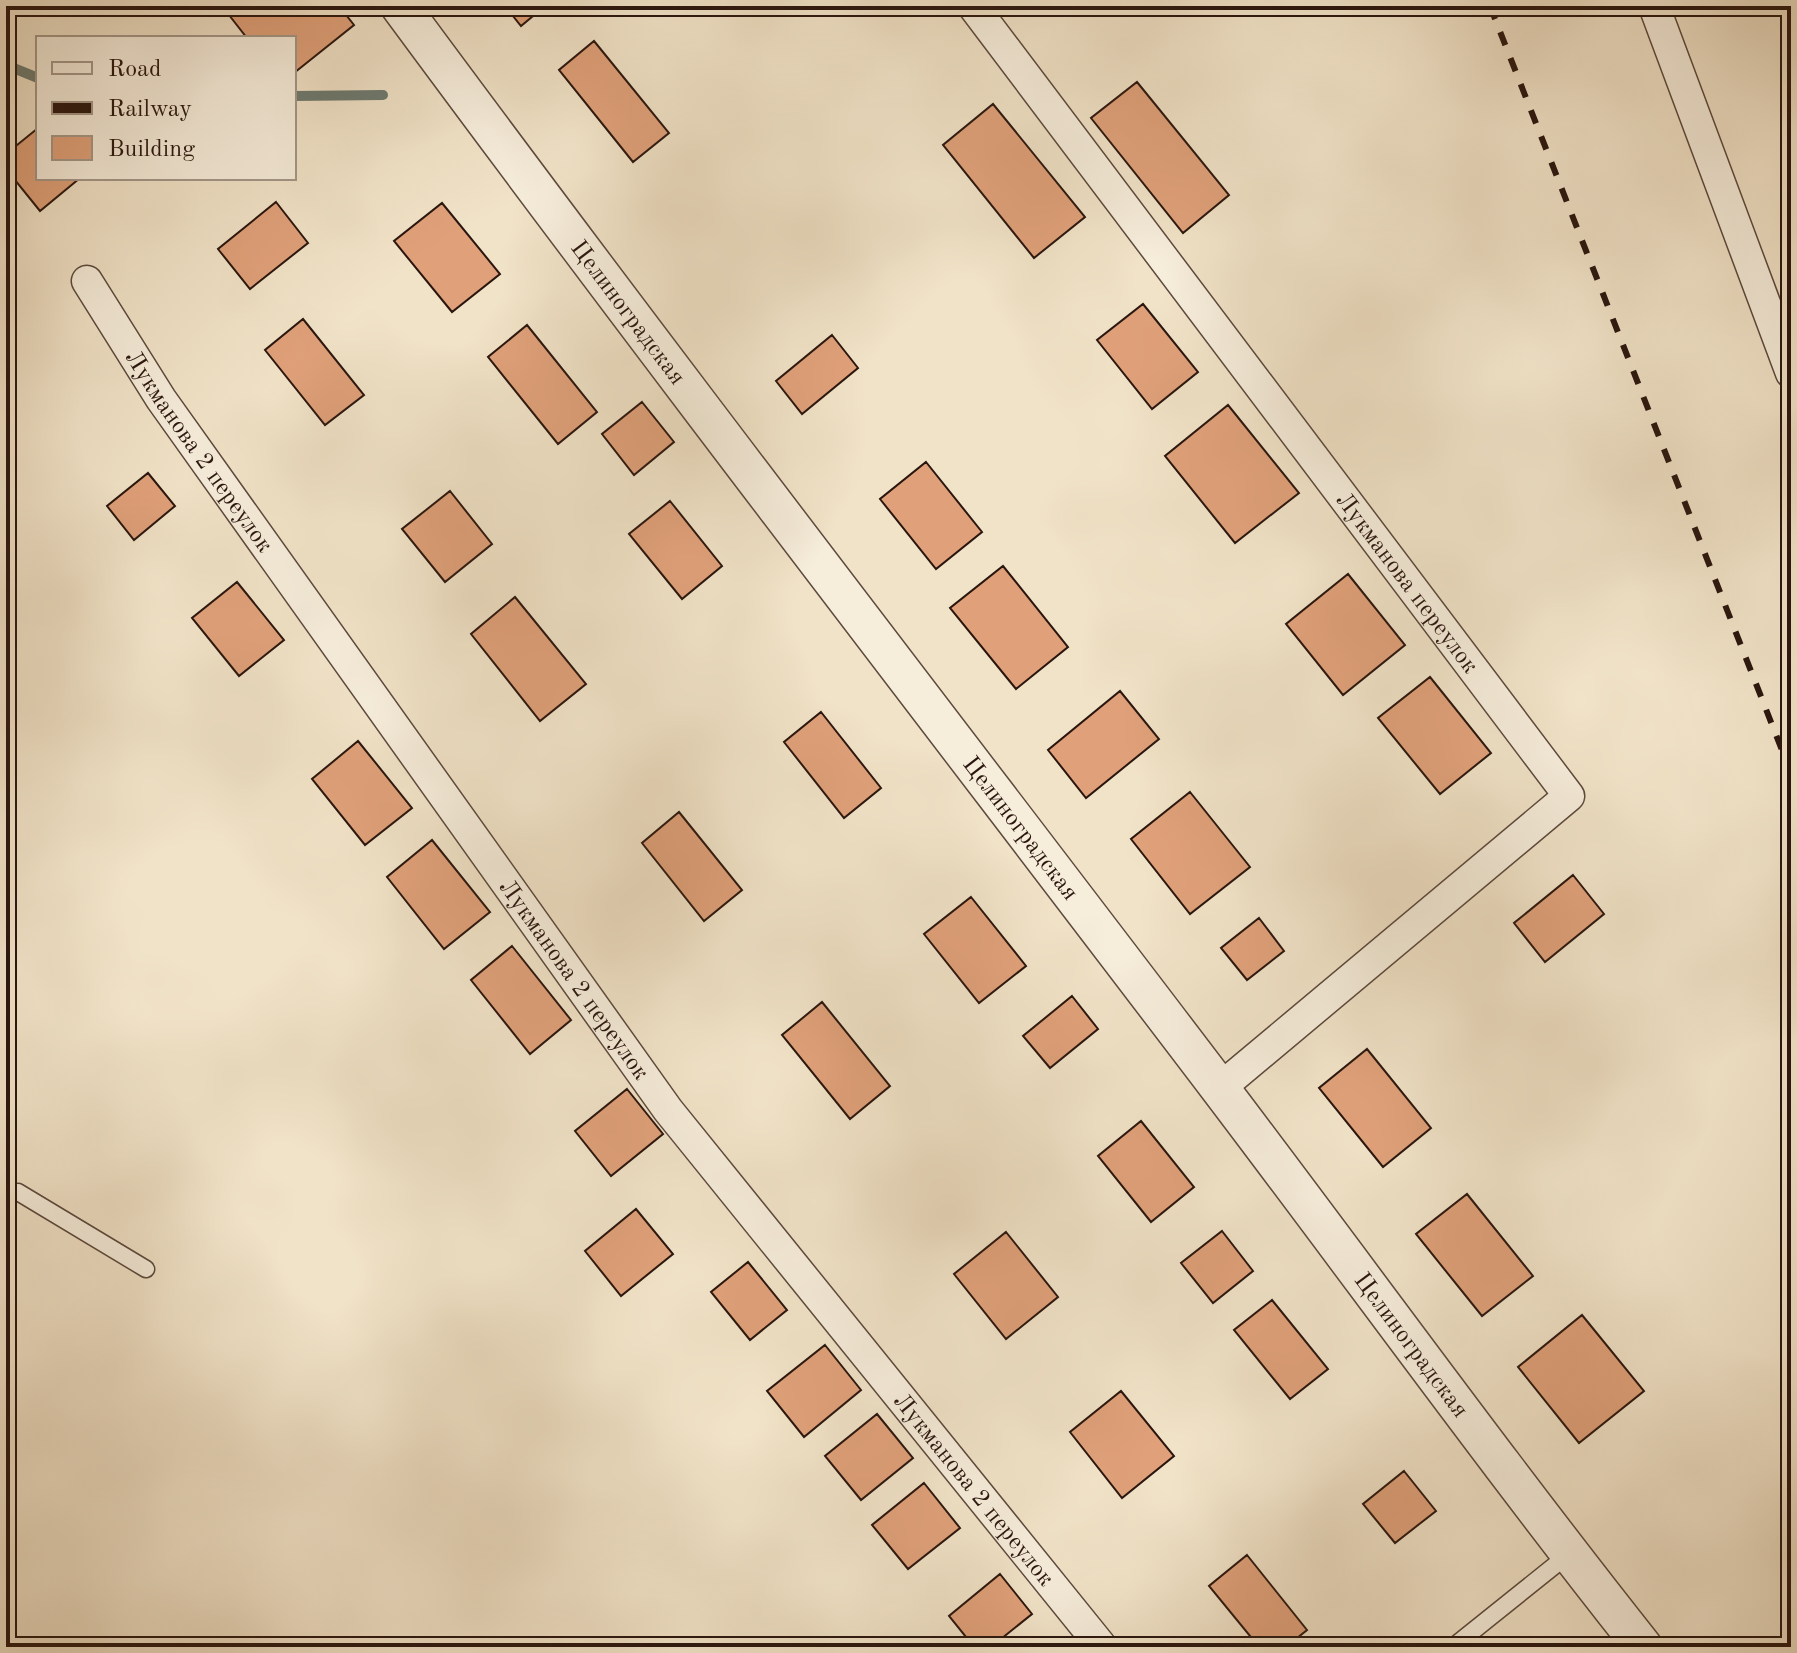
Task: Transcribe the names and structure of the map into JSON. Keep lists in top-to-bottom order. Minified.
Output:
{"streets":{"street":["Целиноградская","Лукманова 2 переулок","Лукманова переулок"]},"crossings":[["Целиноградская","Лукманова переулок"]],"legend":["Road","Railway","Building"]}
